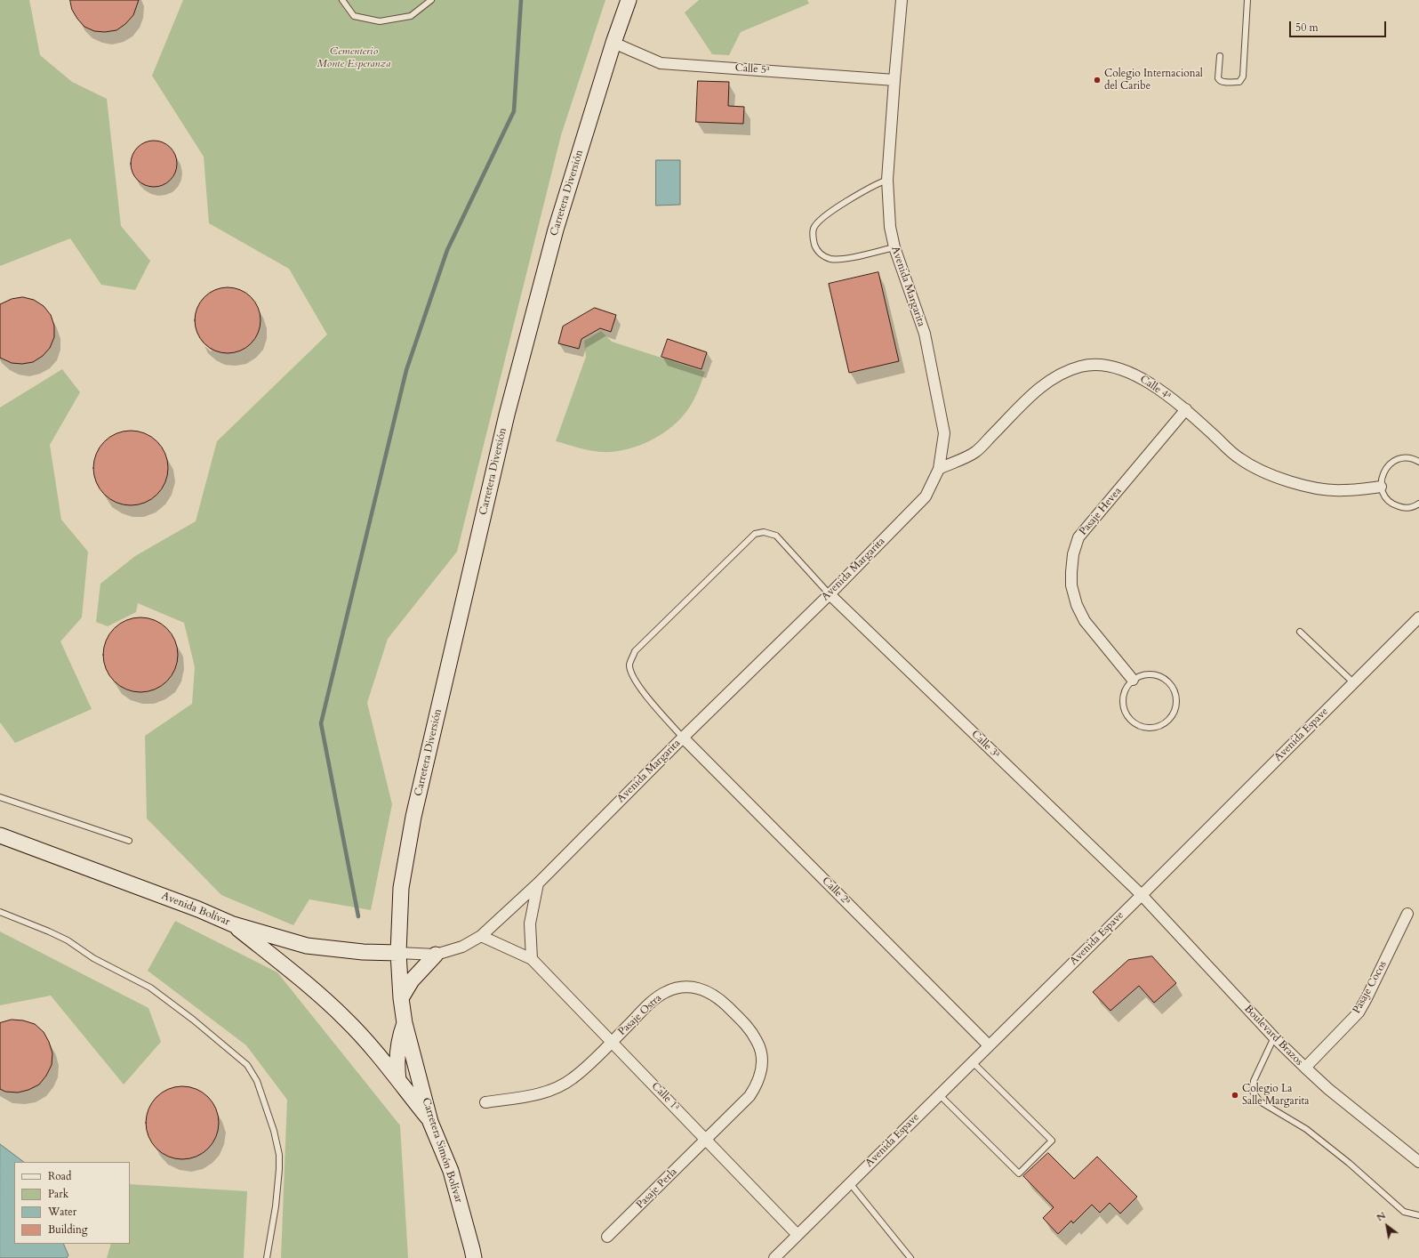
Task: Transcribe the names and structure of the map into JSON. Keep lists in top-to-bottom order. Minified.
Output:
{"streets":{"main road":["Carretera Diversión","Avenida Bolívar","Carretera Simón Bolívar"],"street":["Calle 5ª","Avenida Margarita","Calle 4ª","Pasaje Hevea","Avenida Espave","Calle 3ª","Calle 2ª","Pasaje Cocos","Pasaje Ostra","Boulevard Brazos","Calle 1ª","Pasaje Perla"]},"crossings":[["Calle 5ª","Carretera Diversión"],["Calle 5ª","Avenida Margarita"],["Carretera Diversión","Avenida Margarita"],["Carretera Diversión","Avenida Bolívar"],["Carretera Diversión","Carretera Simón Bolívar"],["Avenida Margarita","Calle 4ª"],["Avenida Margarita","Calle 3ª"],["Avenida Margarita","Calle 2ª"],["Avenida Margarita","Avenida Bolívar"],["Avenida Margarita","Carretera Simón Bolívar"],["Calle 4ª","Pasaje Hevea"],["Avenida Espave","Calle 3ª"],["Avenida Espave","Calle 2ª"],["Avenida Espave","Boulevard Brazos"],["Avenida Espave","Calle 1ª"],["Calle 3ª","Boulevard Brazos"],["Avenida Bolívar","Carretera Simón Bolívar"],["Pasaje Cocos","Boulevard Brazos"],["Pasaje Ostra","Calle 1ª"],["Pasaje Ostra","Pasaje Perla"],["Calle 1ª","Pasaje Perla"]],"parks":["Cementerio Monte Esperanza"],"places":["Colegio Internacional del Caribe","Colegio La Salle Margarita"],"legend":["Road","Park","Water","Building"],"scale_bar":"50 m","north":"top left"}
